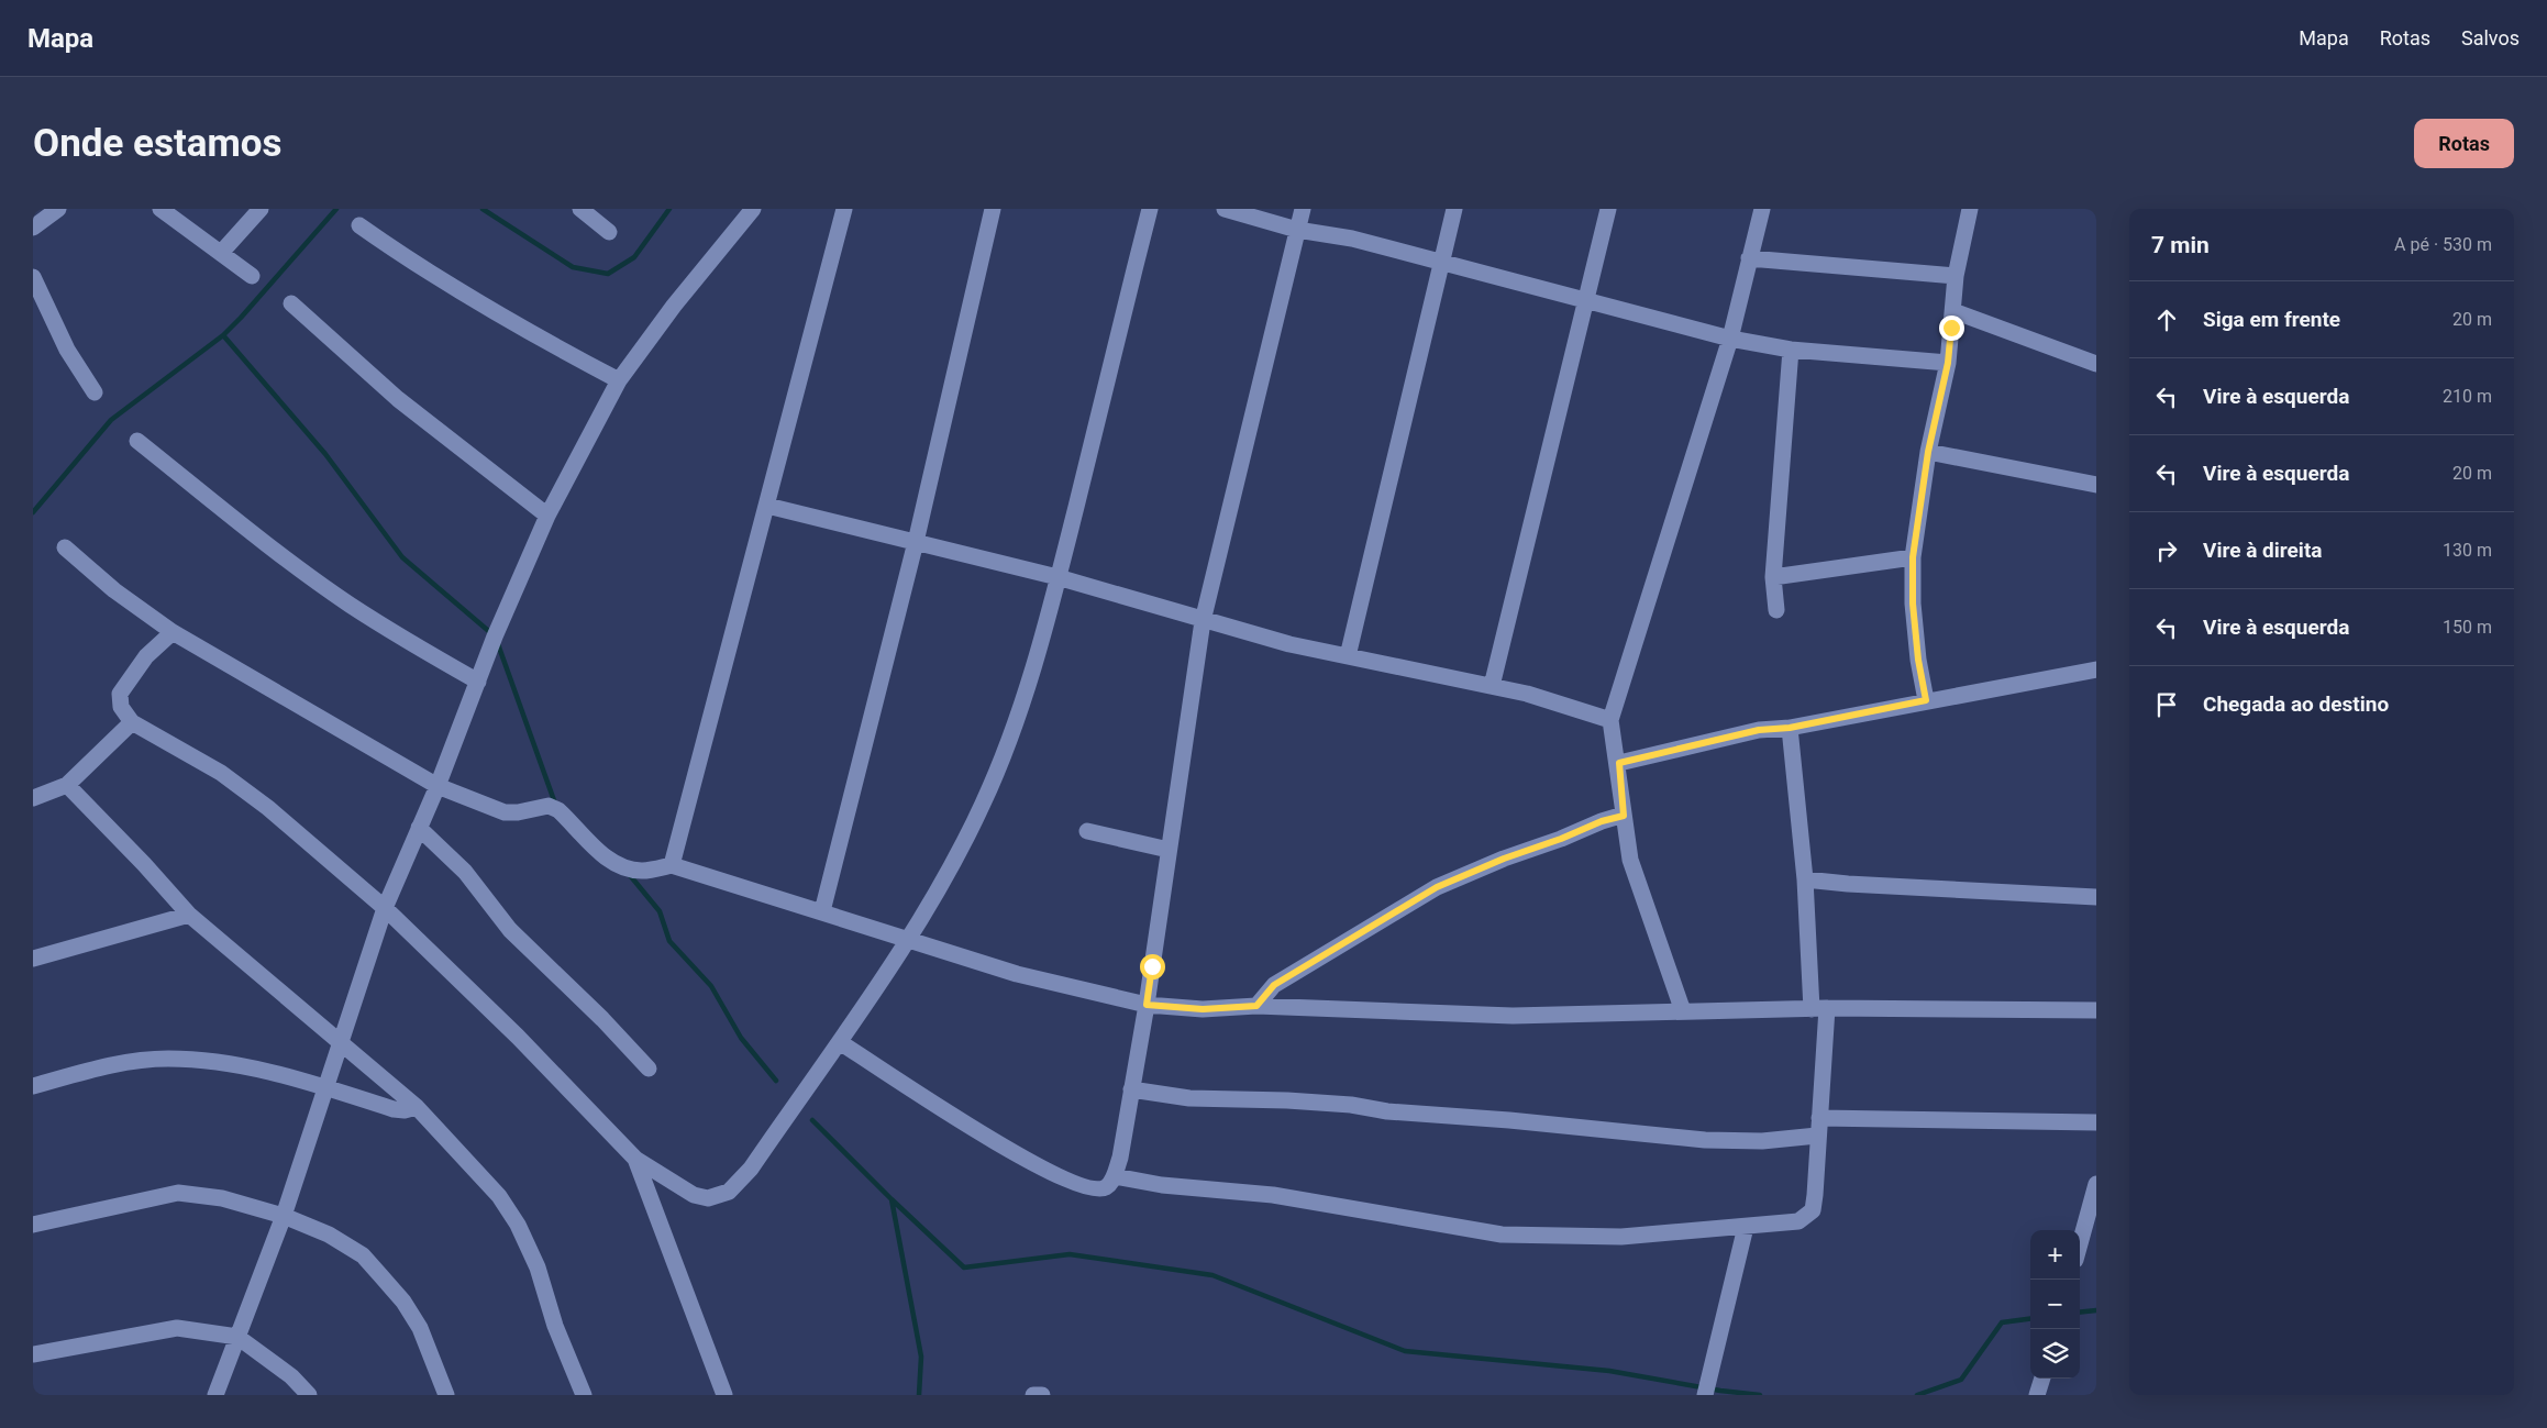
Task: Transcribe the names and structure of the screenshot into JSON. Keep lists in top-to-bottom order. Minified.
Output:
{"page":{"header":"Mapa","nav":["Mapa","Rotas","Salvos"],"buttons":"Rotas","title":"Onde estamos","heading":["7 min","A pé · 530 m"],"list":[["Siga em frente","20 m"],["Vire à esquerda","210 m"],["Vire à esquerda","20 m"],["Vire à direita","130 m"],["Vire à esquerda","150 m"],"Chegada ao destino"],"map_buttons":["+","−"]}}
